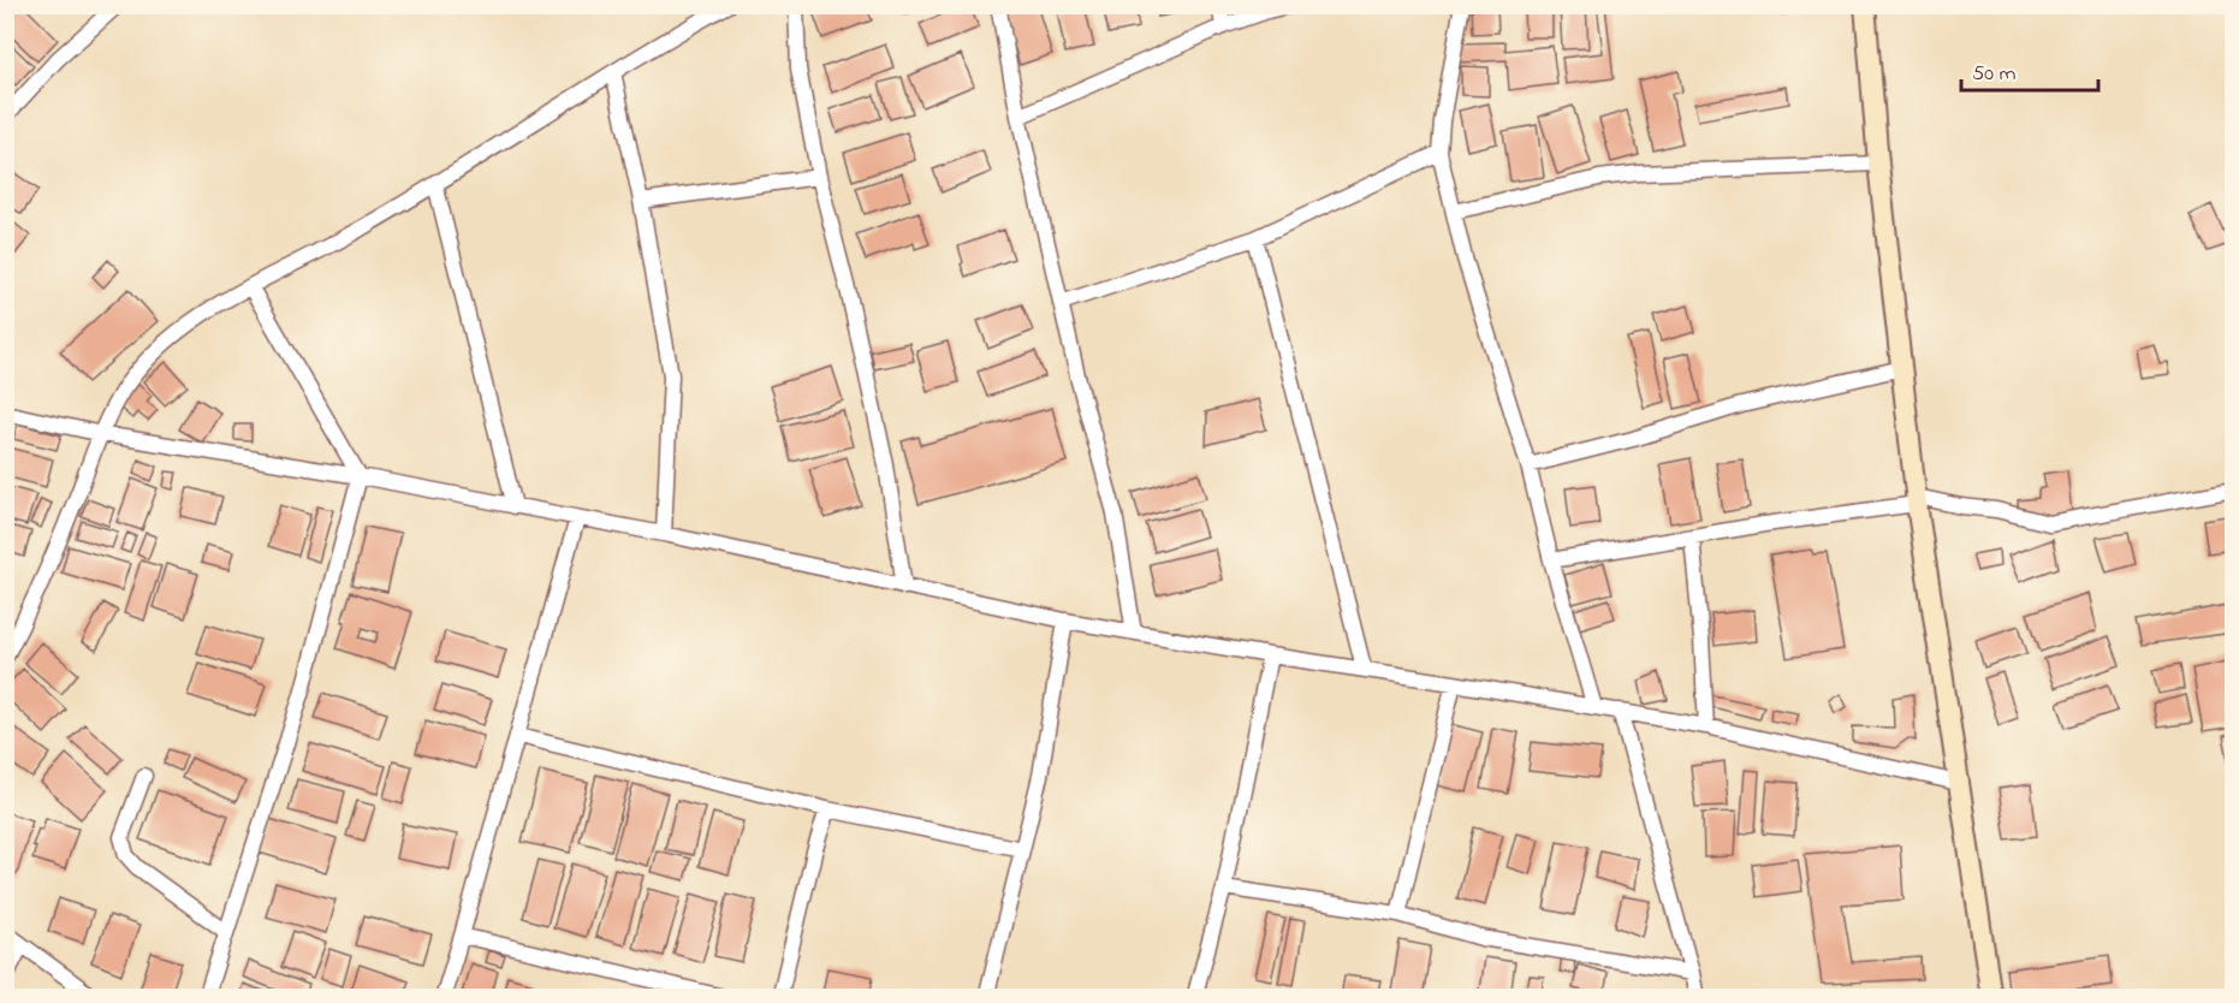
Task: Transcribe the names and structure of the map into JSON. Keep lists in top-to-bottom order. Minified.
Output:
{"scale_bar":"50 m"}
